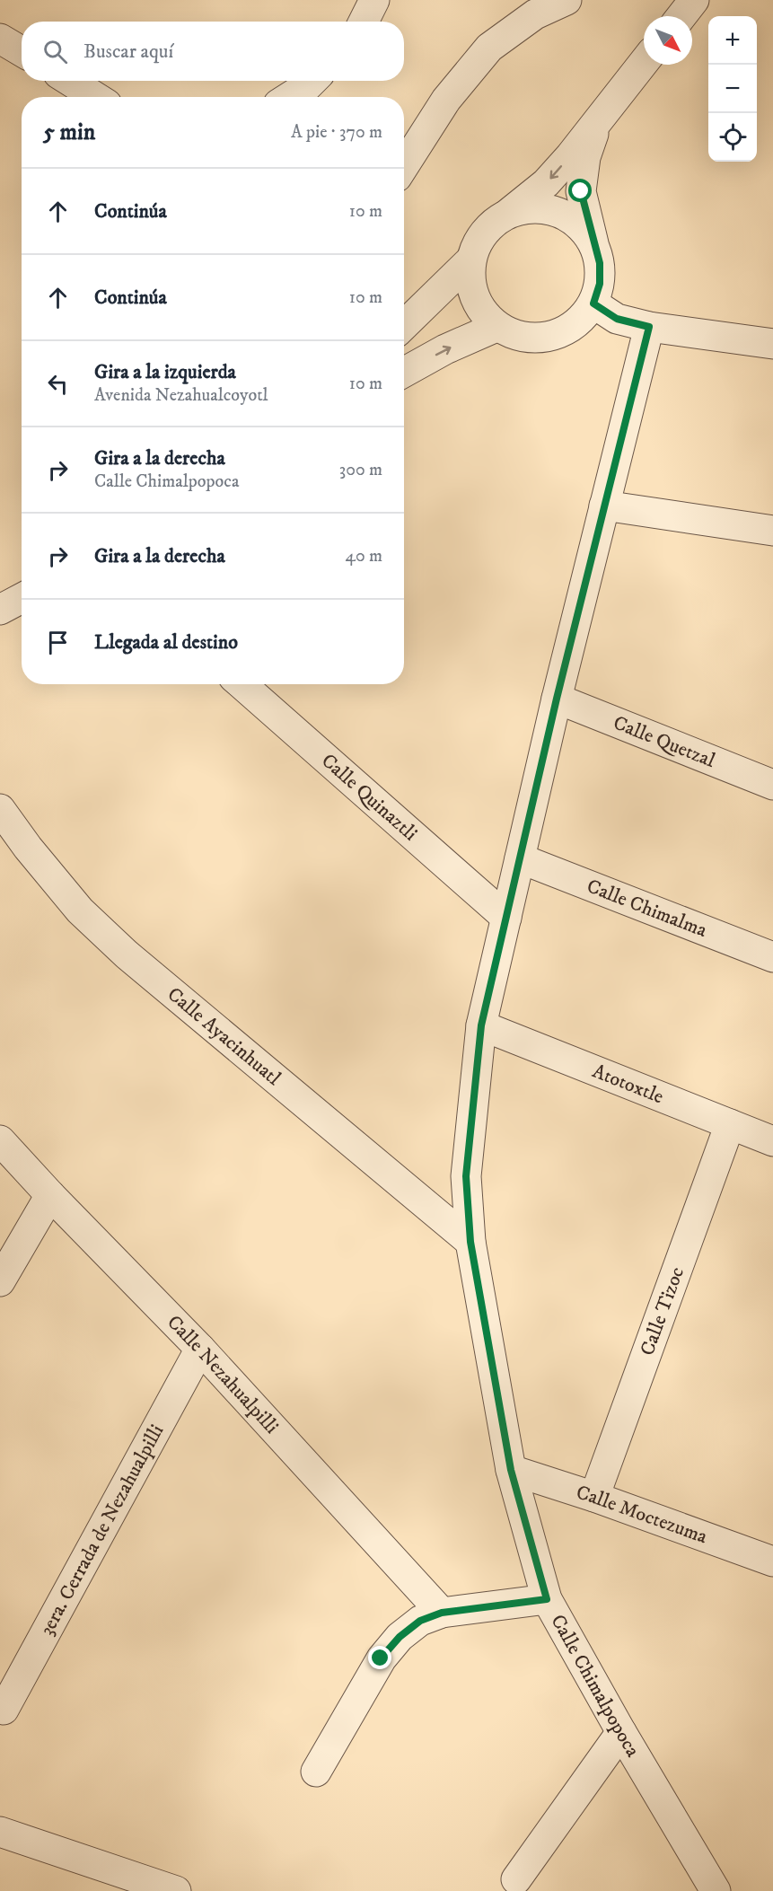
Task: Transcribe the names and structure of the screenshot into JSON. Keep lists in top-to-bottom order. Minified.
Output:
{"streets":{"street":["Calle Quetzal","Calle Quinaztli","Calle Chimalma","Calle Ayacinhuatl","Atotoxtle","Calle Tizoc","Calle Nezahualpilli","Calle Moctezuma","3era. Cerrada de Nezahualpilli","Calle Chimalpopoca"]},"crossings":[["Calle Quetzal","Calle Chimalpopoca"],["Calle Quinaztli","Calle Chimalpopoca"],["Calle Chimalma","Calle Chimalpopoca"],["Calle Ayacinhuatl","Calle Chimalpopoca"],["Atotoxtle","Calle Tizoc"],["Atotoxtle","Calle Chimalpopoca"],["Calle Tizoc","Calle Moctezuma"],["Calle Nezahualpilli","3era. Cerrada de Nezahualpilli"],["Calle Moctezuma","Calle Chimalpopoca"]],"north":"bottom right","page":{"map_buttons":["+","−"],"search":"Buscar aquí","heading":["5 min","A pie · 370 m"],"list":[["Continúa","10 m"],["Continúa","10 m"],["Gira a la izquierda","Avenida Nezahualcoyotl","10 m"],["Gira a la derecha","Calle Chimalpopoca","300 m"],["Gira a la derecha","40 m"],"Llegada al destino"]}}
